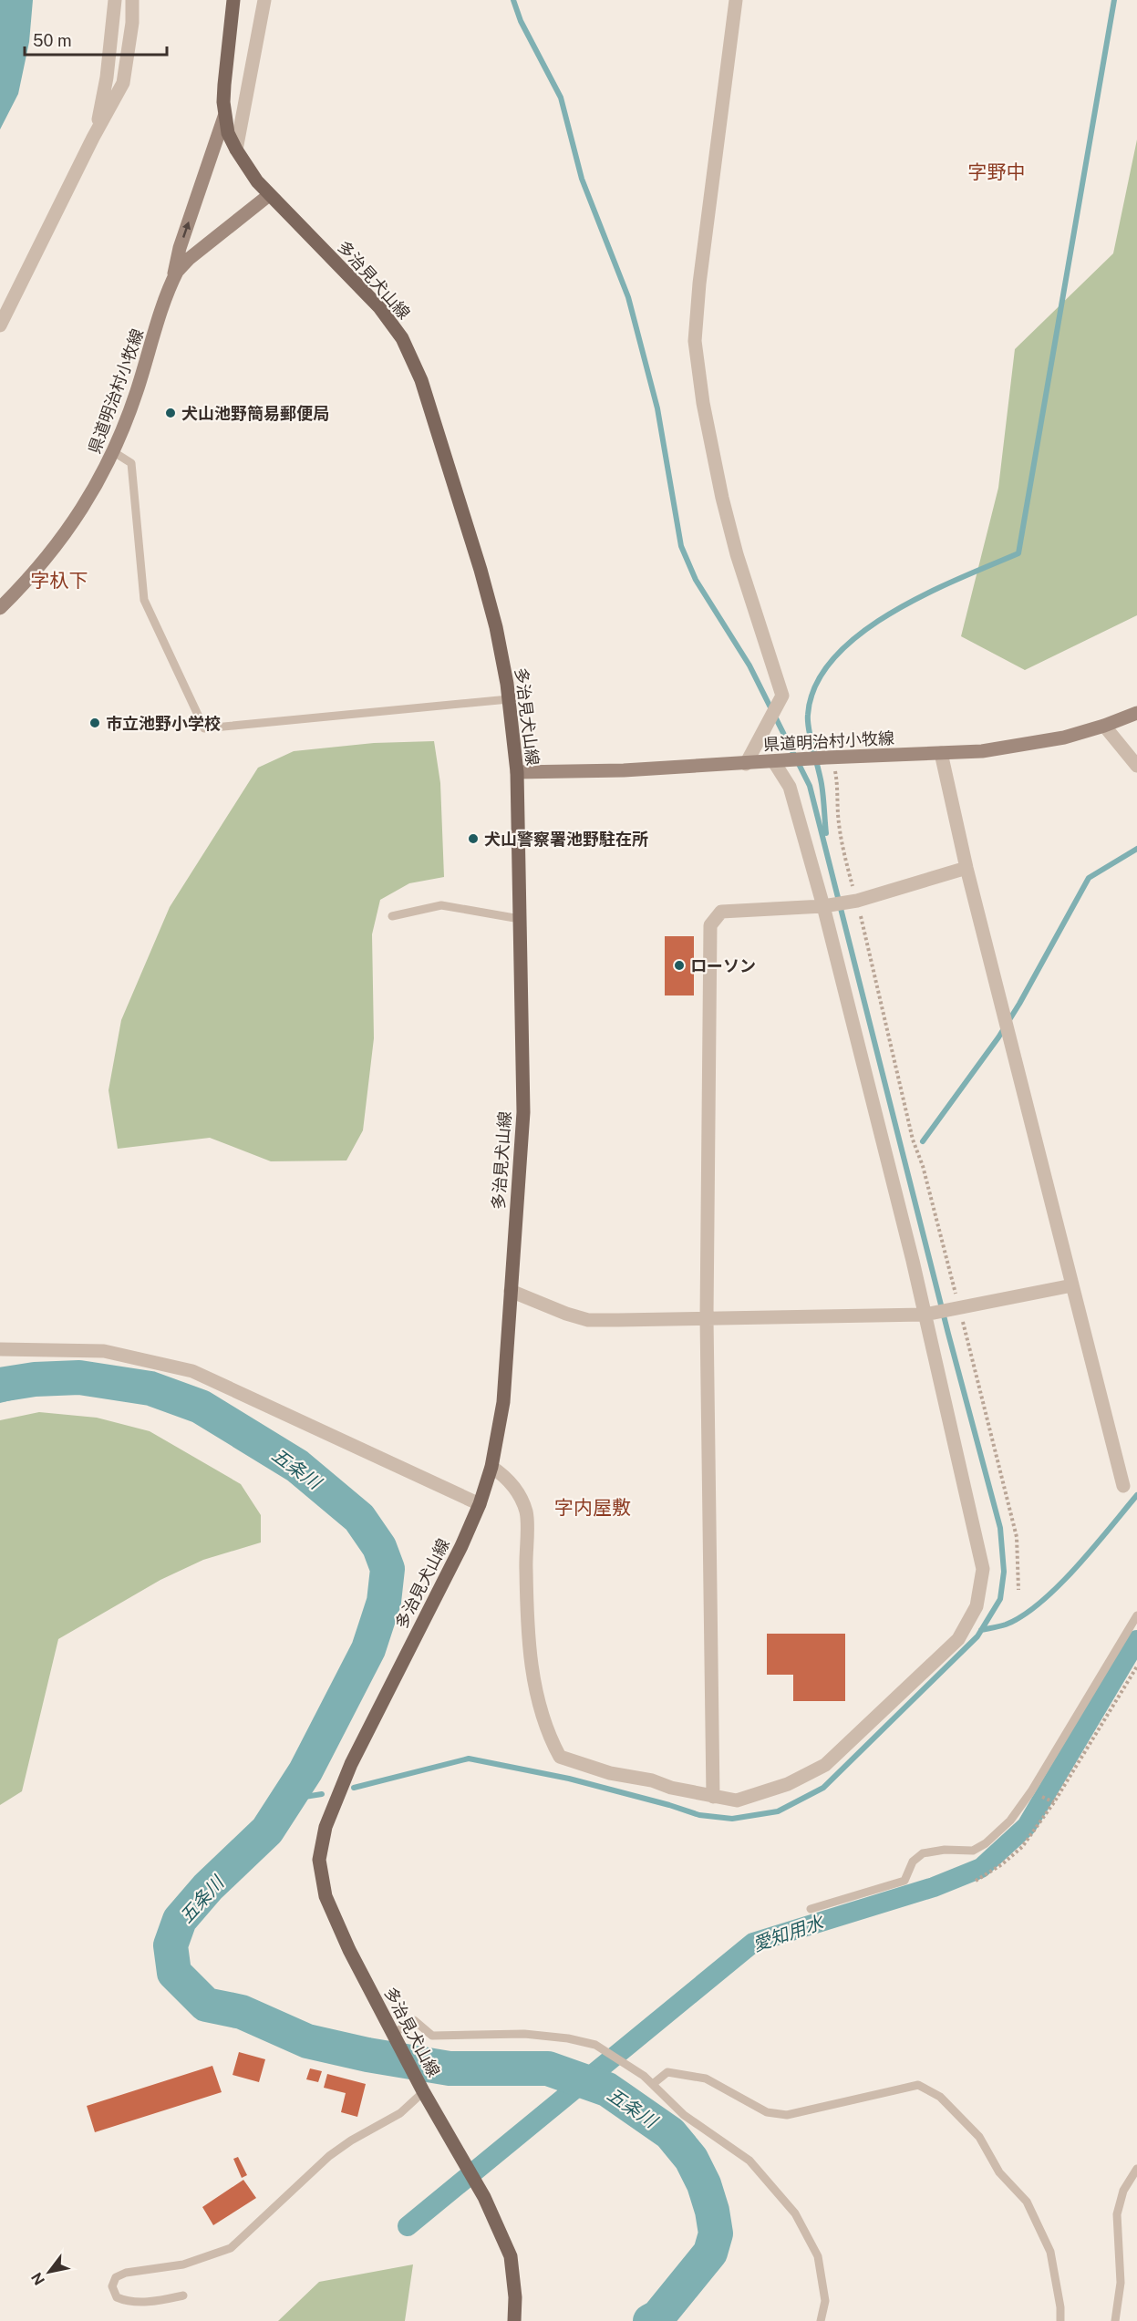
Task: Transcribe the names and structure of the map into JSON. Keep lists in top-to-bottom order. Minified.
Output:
{"streets":{"main road":["多治見犬山線","県道明治村小牧線"]},"crossings":[["多治見犬山線","県道明治村小牧線"]],"districts":["字野中","字杁下","字内屋敷"],"water":["五条川","愛知用水"],"places":["犬山池野簡易郵便局","市立池野小学校","犬山警察署池野駐在所","ローソン"],"scale_bar":"50 m","north":"bottom left"}
